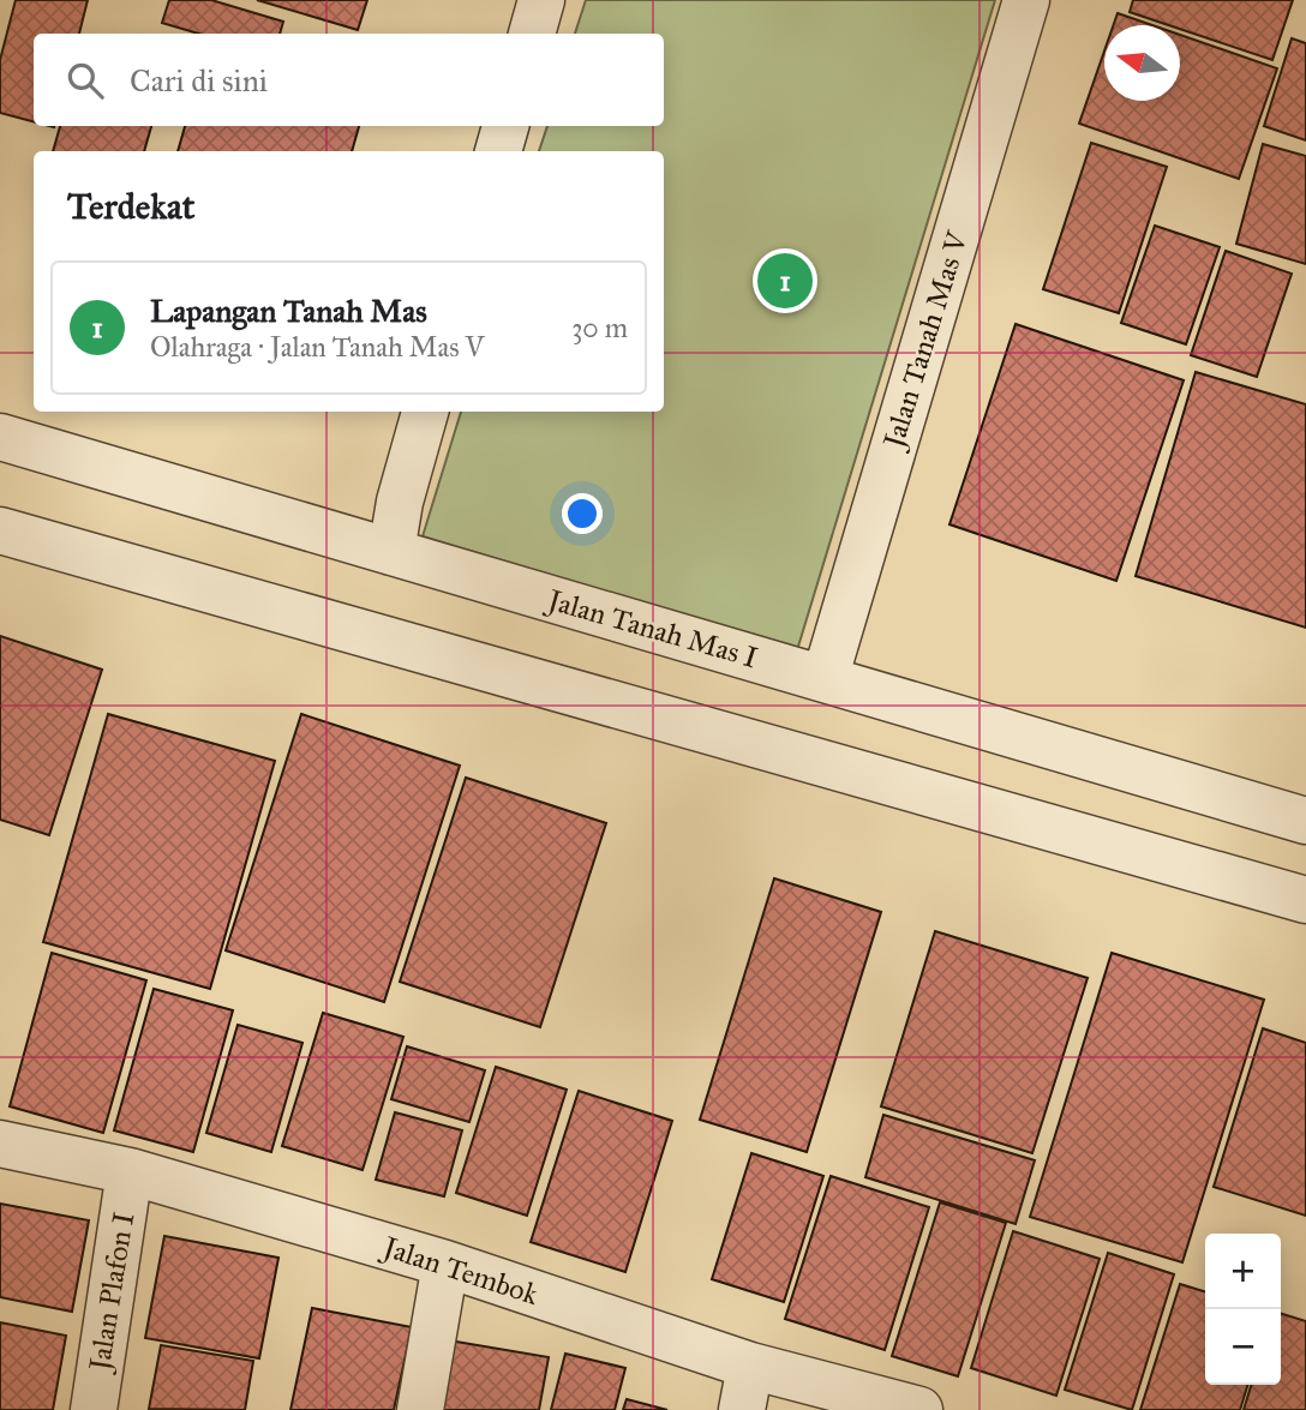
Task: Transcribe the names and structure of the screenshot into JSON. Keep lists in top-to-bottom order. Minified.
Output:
{"streets":{"street":["Jalan Tanah Mas V","Jalan Tanah Mas I","Jalan Tembok","Jalan Plafon I"]},"crossings":[["Jalan Tanah Mas V","Jalan Tanah Mas I"],["Jalan Tembok","Jalan Plafon I"]],"north":"left","page":{"search":"Cari di sini","heading":"Terdekat","pins":"1","list":[{"mark":"1","name":"Lapangan Tanah Mas","note":"Olahraga · Jalan Tanah Mas V","value":"30 m"}],"map_buttons":["+","−"]}}
